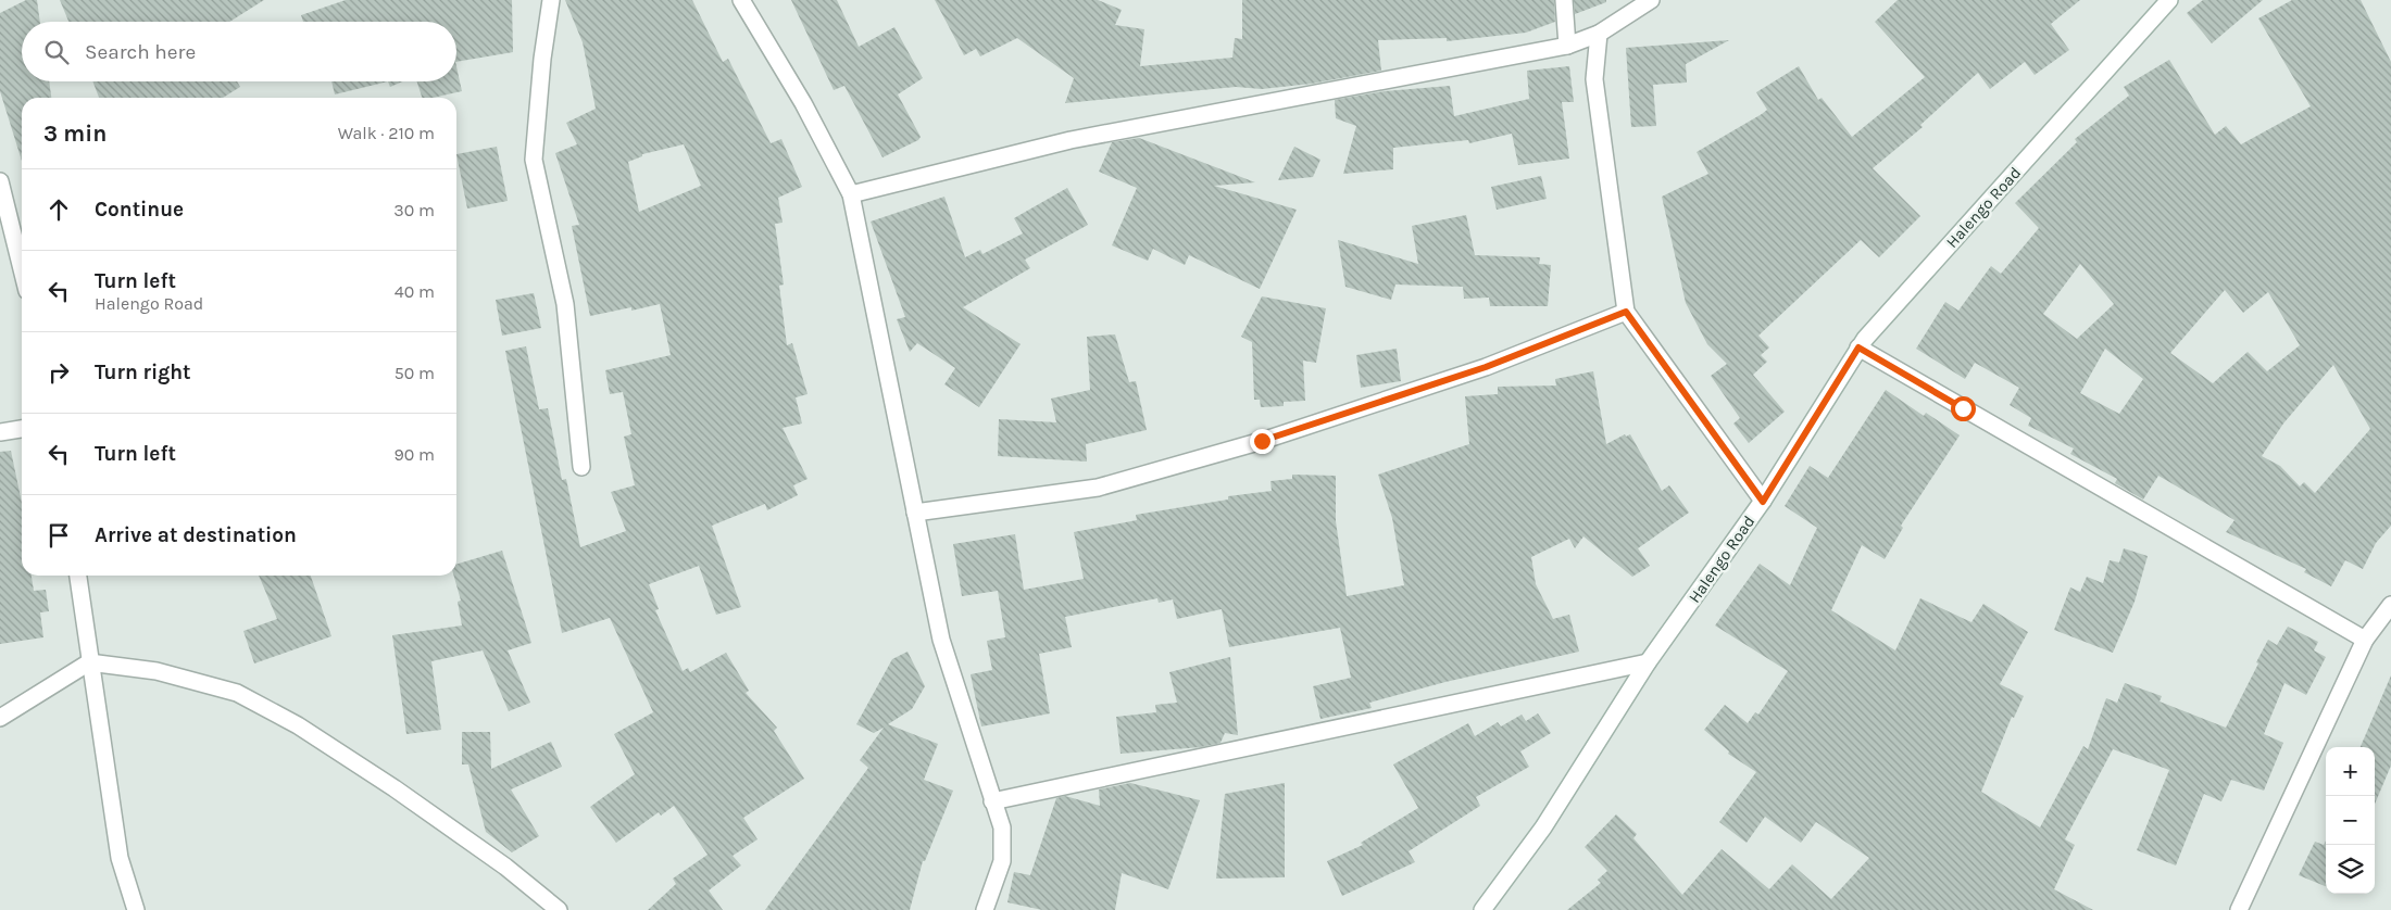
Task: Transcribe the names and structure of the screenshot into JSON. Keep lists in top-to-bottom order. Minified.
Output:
{"streets":{"street":["Halengo Road"]},"page":{"search":"Search here","heading":["3 min","Walk · 210 m"],"list":[["Continue","30 m"],["Turn left","Halengo Road","40 m"],["Turn right","50 m"],["Turn left","90 m"],"Arrive at destination"],"map_buttons":["+","−"]}}
